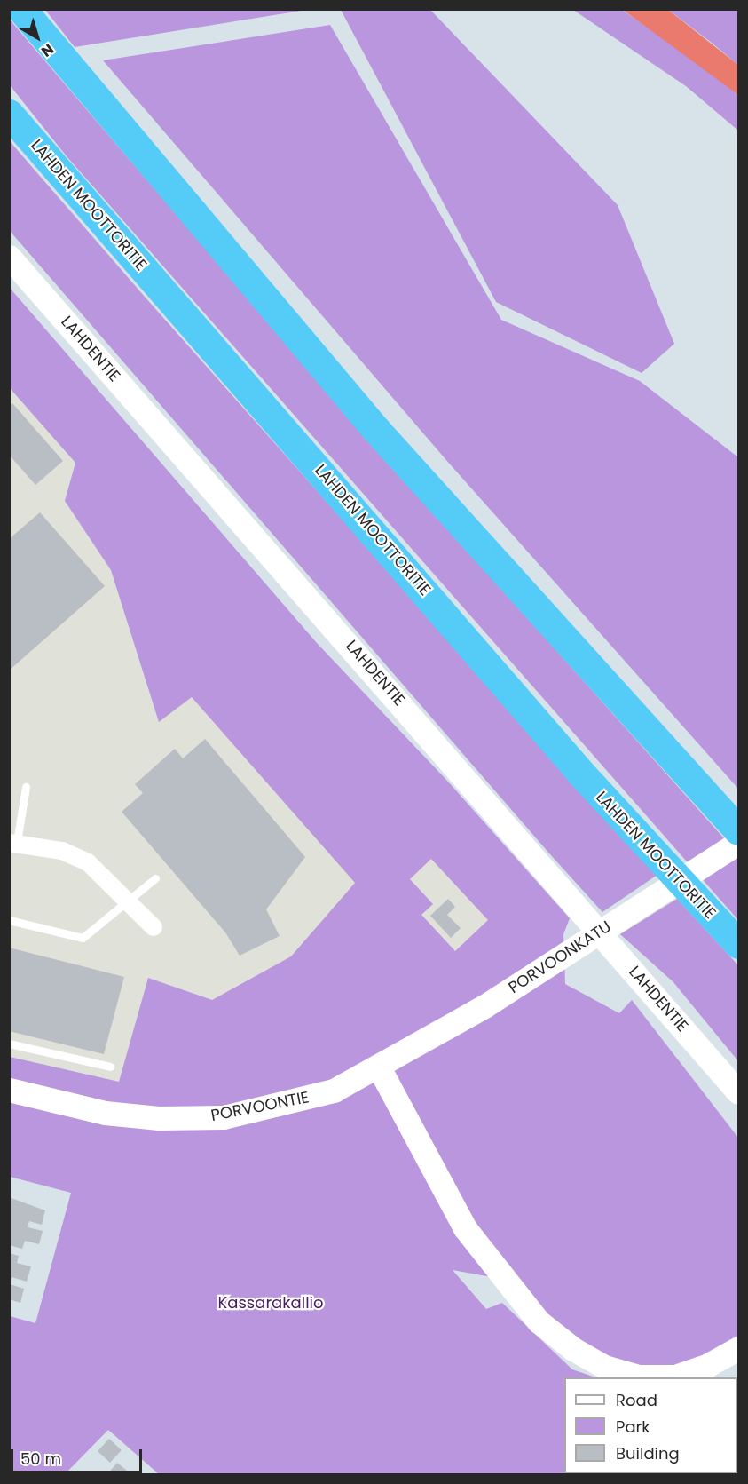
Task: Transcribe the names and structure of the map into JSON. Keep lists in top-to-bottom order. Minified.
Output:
{"streets":{"highway":["LAHDEN MOOTTORITIE"],"main road":["LAHDENTIE","PORVOONKATU","PORVOONTIE"]},"crossings":[["PORVOONKATU","PORVOONTIE"]],"parks":["Kassarakallio"],"legend":["Road","Park","Building"],"scale_bar":"50 m","north":"bottom right"}
